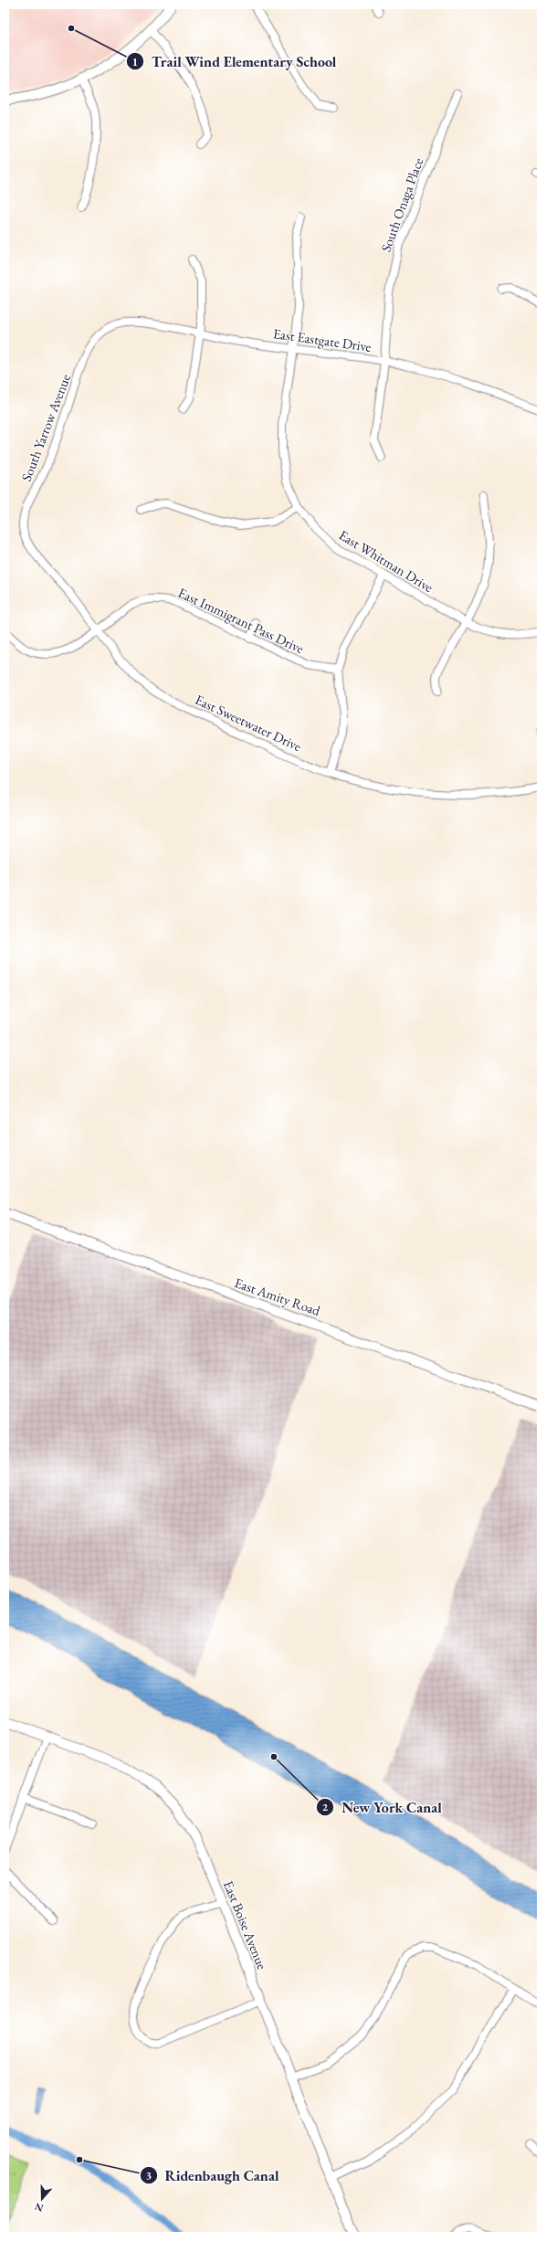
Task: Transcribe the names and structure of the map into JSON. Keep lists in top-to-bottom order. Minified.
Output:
{"streets":{"street":["South Onaga Place","East Eastgate Drive","South Yarrow Avenue","East Whitman Drive","East Immigrant Pass Drive","East Sweetwater Drive","East Amity Road","East Boise Avenue"]},"crossings":[["South Onaga Place","East Eastgate Drive"],["East Eastgate Drive","South Yarrow Avenue"],["East Eastgate Drive","East Whitman Drive"],["South Yarrow Avenue","East Sweetwater Drive"],["East Immigrant Pass Drive","East Sweetwater Drive"]],"places":["Trail Wind Elementary School","New York Canal","Ridenbaugh Canal"],"north":"bottom"}
